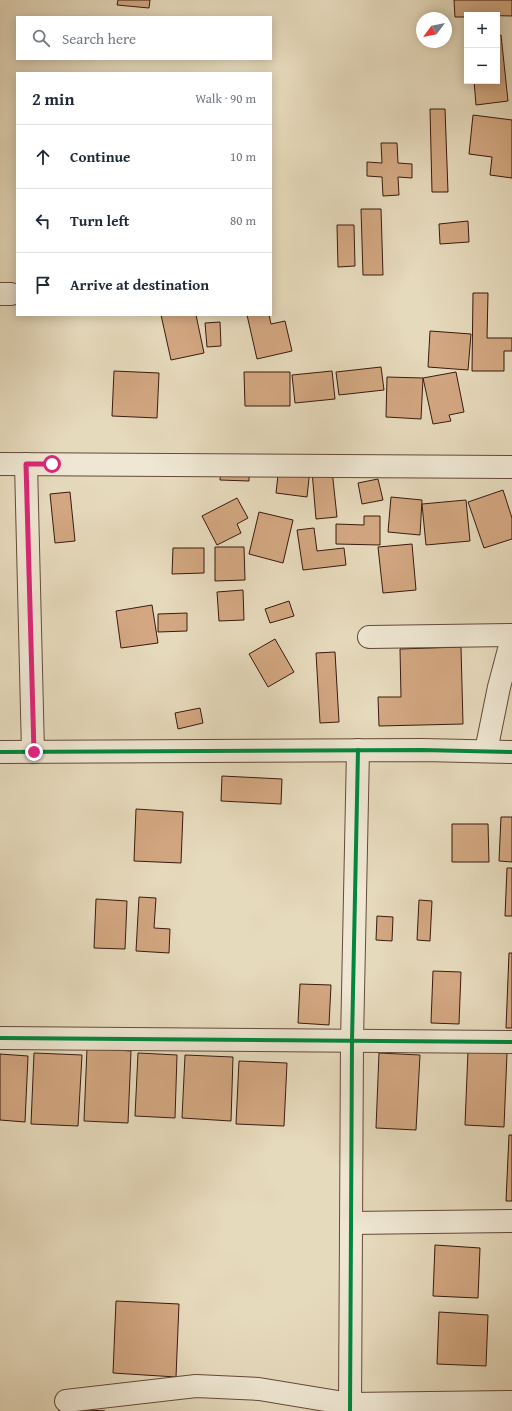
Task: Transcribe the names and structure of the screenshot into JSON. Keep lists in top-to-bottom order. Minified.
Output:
{"north":"bottom left","page":{"map_buttons":["+","−"],"search":"Search here","heading":["2 min","Walk · 90 m"],"list":[["Continue","10 m"],["Turn left","80 m"],"Arrive at destination"]}}
